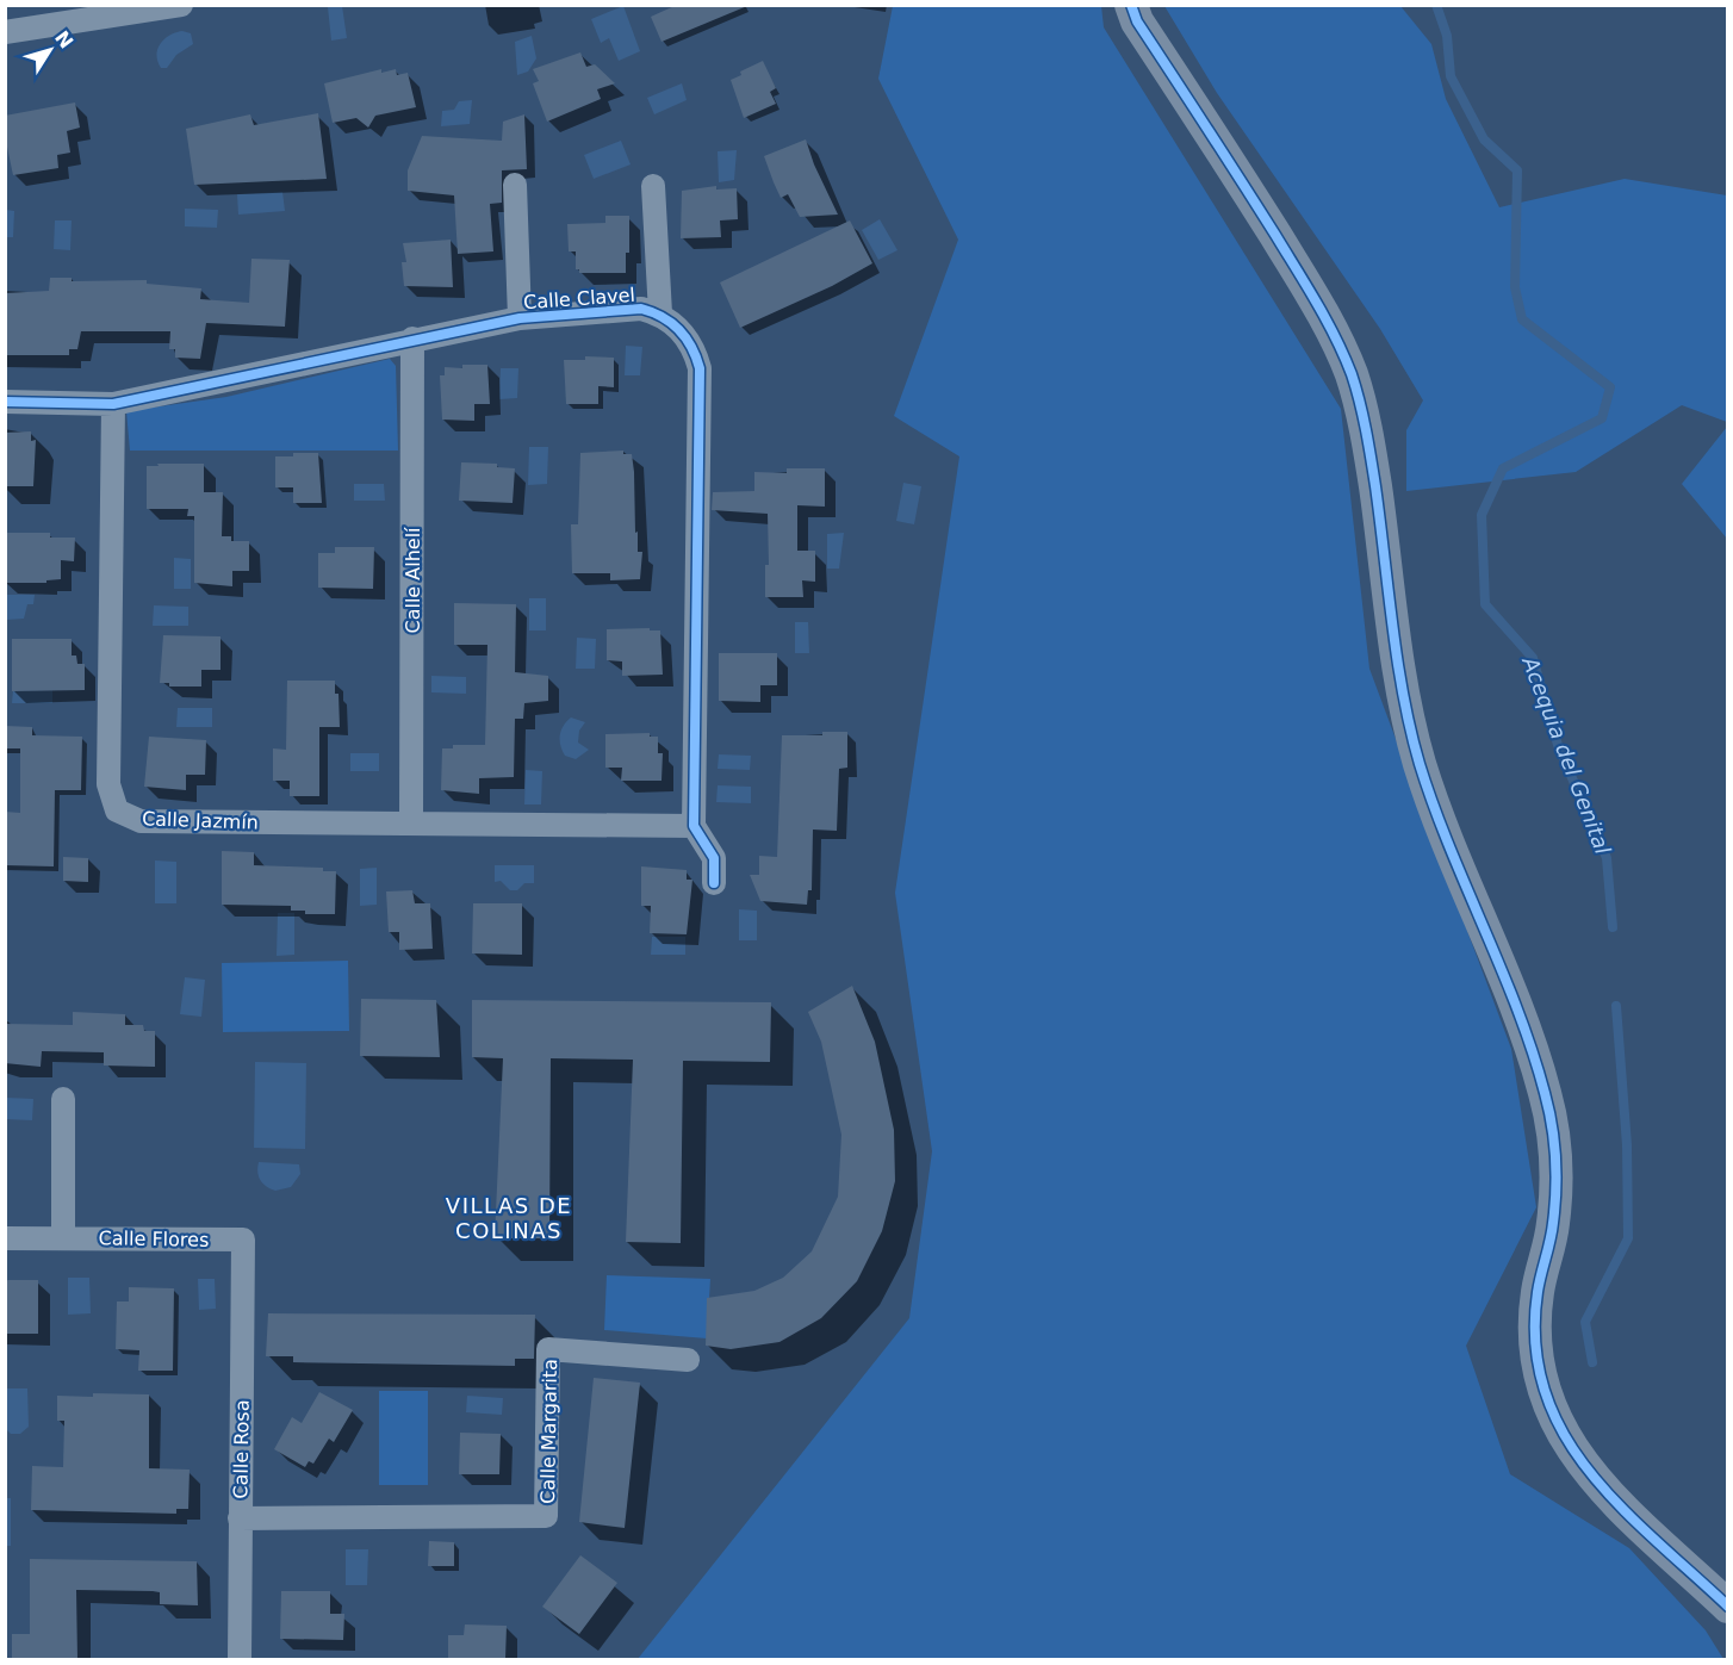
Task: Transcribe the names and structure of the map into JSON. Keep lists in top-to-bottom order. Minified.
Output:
{"streets":{"street":["Calle Clavel","Calle Alhelí","Calle Jazmín","Calle Flores","Calle Margarita","Calle Rosa"]},"crossings":[["Calle Clavel","Calle Alhelí"],["Calle Clavel","Calle Jazmín"],["Calle Alhelí","Calle Jazmín"],["Calle Flores","Calle Rosa"],["Calle Margarita","Calle Rosa"]],"districts":["VILLAS DE COLINAS"],"water":["Acequia del Genital"],"north":"top right"}
